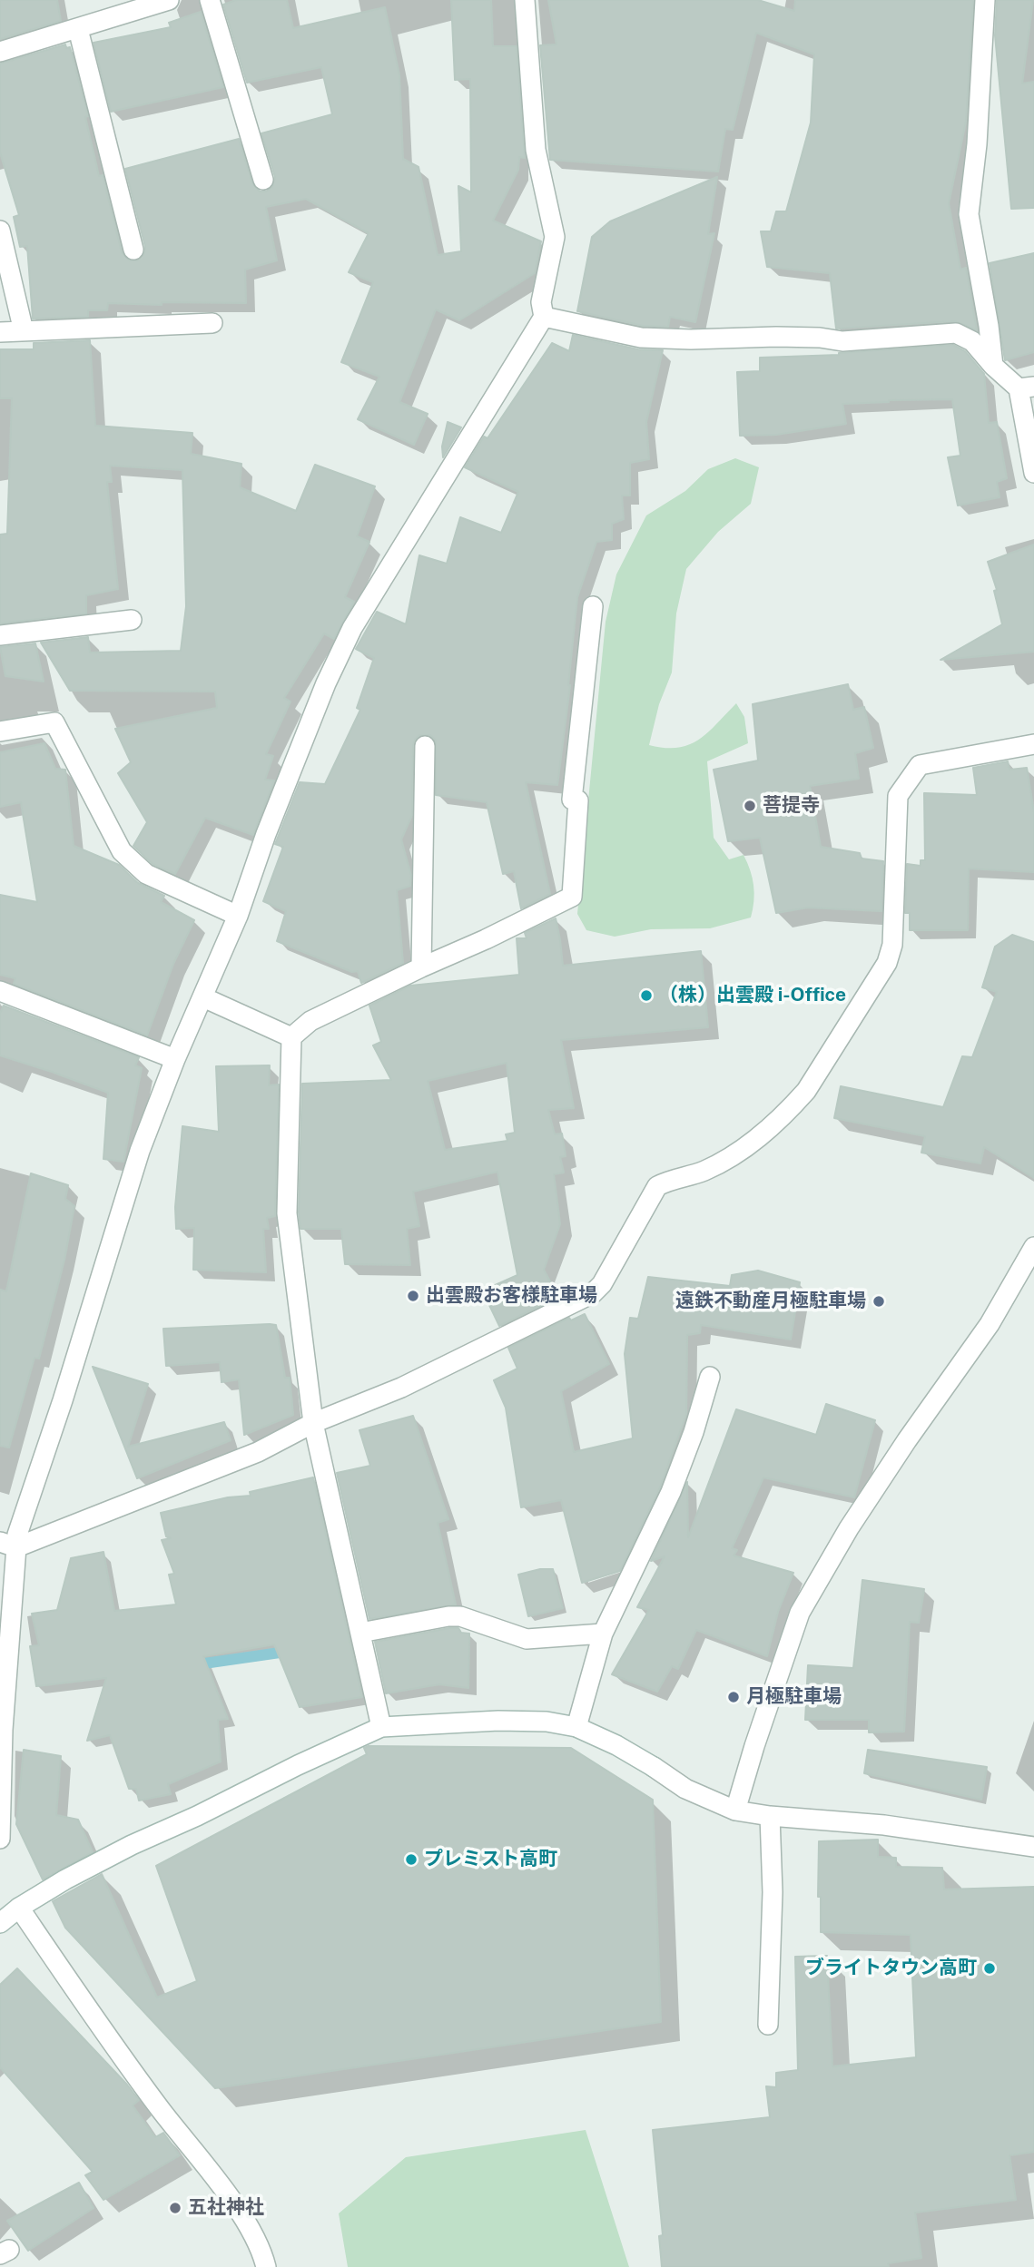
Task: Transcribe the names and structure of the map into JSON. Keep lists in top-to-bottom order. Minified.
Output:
{"places":["菩提寺","（株）出雲殿 i-Office","出雲殿お客様駐車場","遠鉄不動産月極駐車場","月極駐車場","プレミスト高町","ブライトタウン高町","五社神社"]}
